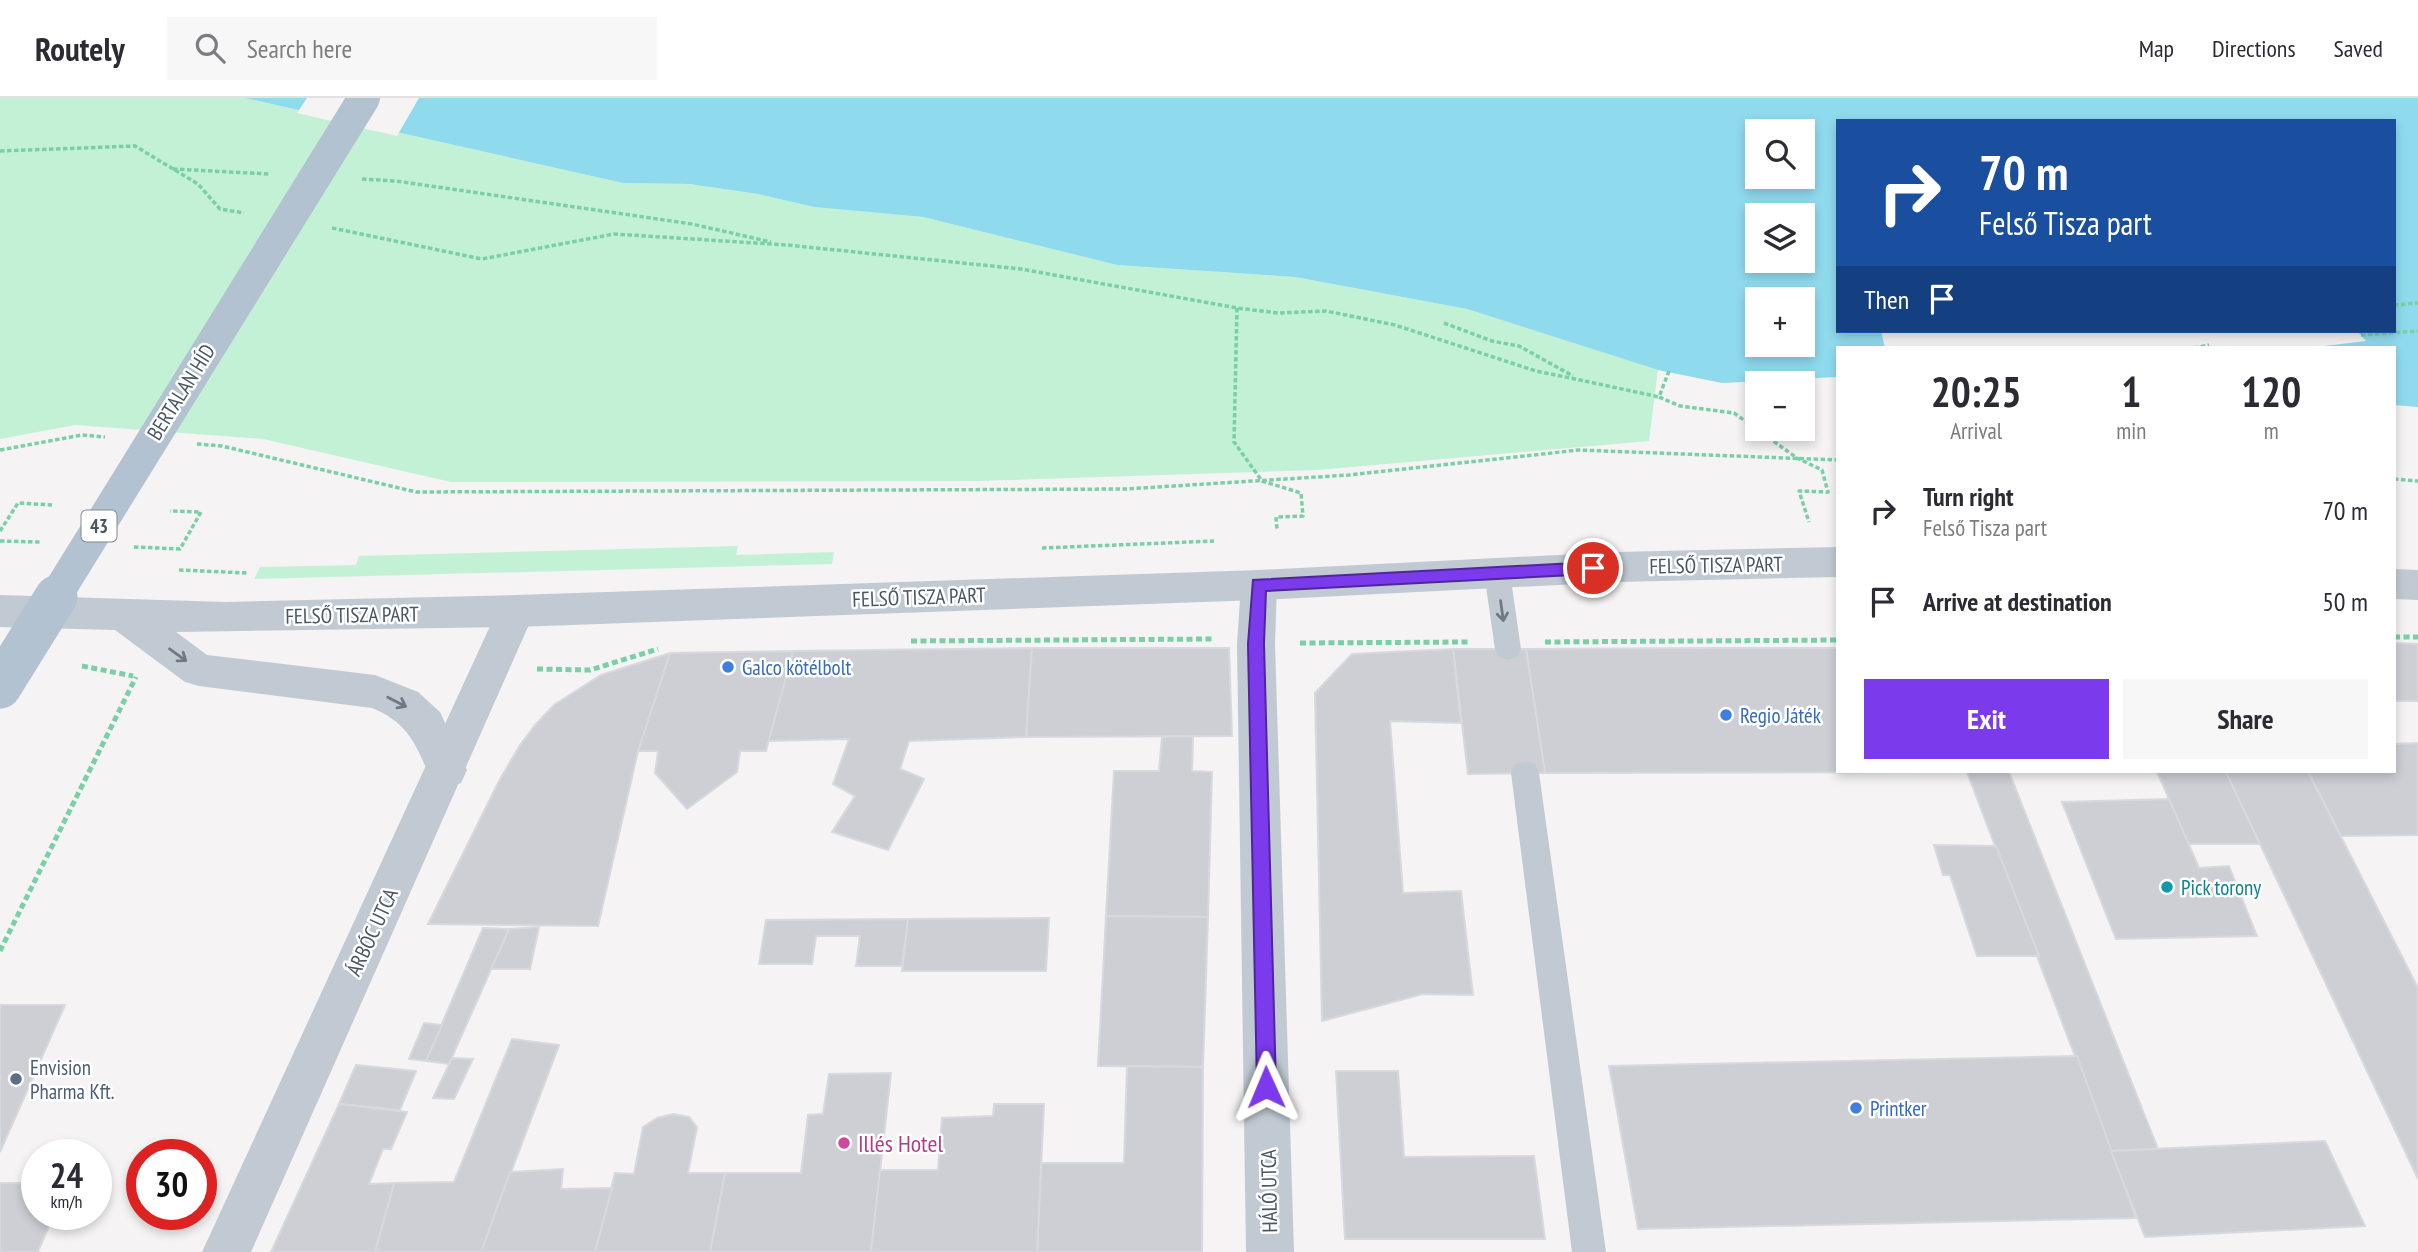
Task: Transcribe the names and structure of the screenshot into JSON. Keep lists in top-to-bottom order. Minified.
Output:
{"streets":{"main road":["BERTALAN HÍD","43"],"street":["FELSŐ TISZA PART","ÁRBÓC UTCA","HÁLÓ UTCA"]},"crossings":[["FELSŐ TISZA PART","ÁRBÓC UTCA"],["FELSŐ TISZA PART","HÁLÓ UTCA"]],"places":["Galco kötélbolt","Regio Játék","Pick torony","Envision Pharma Kft.","Printker","Illés Hotel"],"page":{"header":"Routely","search":"Search here","nav":["Map","Directions","Saved"],"map_buttons":["+","−"],"turn":["70 m","Felső Tisza part"],"then":"Then","eta":["20:25","Arrival","1","min","120","m"],"list":[{"name":"Turn right","note":"Felső Tisza part","value":"70 m"},{"name":"Arrive at destination","value":"50 m"}],"buttons":["Exit","Share"],"speed":"24 km/h","limit":"30"}}
